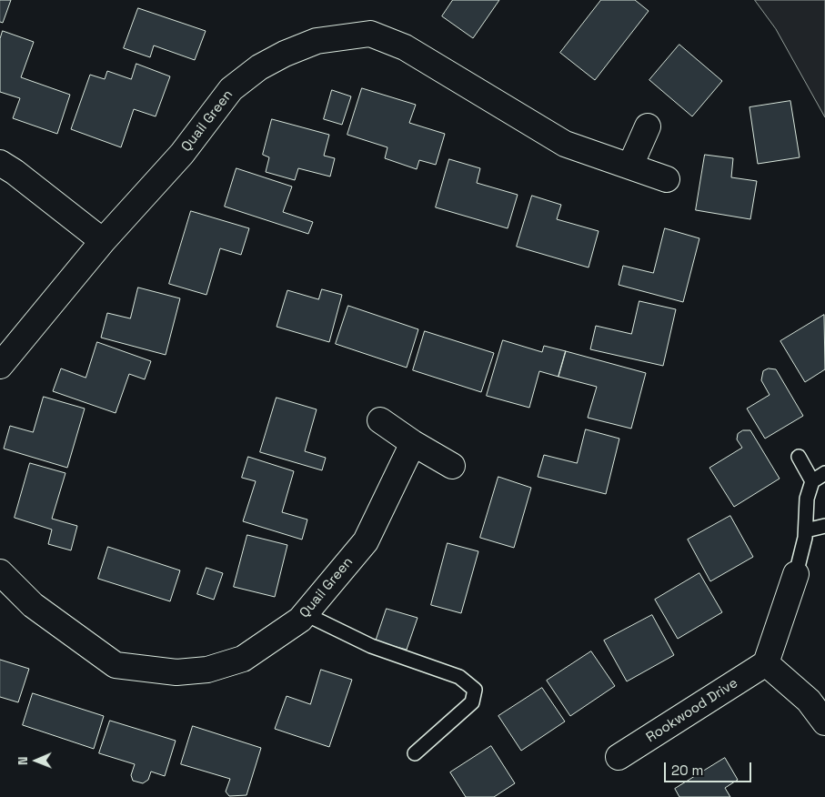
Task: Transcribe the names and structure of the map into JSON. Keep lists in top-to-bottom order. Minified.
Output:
{"streets":{"street":["Quail Green","Rookwood Drive"]},"scale_bar":"20 m","north":"left"}
